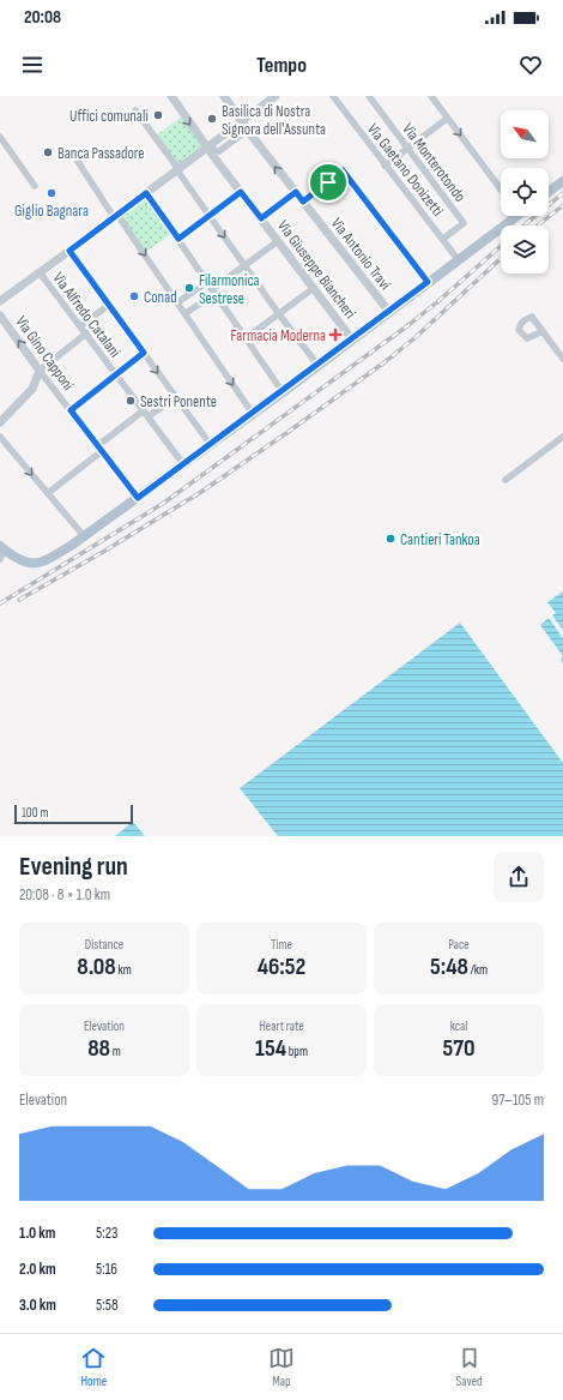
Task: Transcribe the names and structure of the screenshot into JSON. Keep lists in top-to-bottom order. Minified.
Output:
{"streets":{"street":["Via Monterotondo","Via Gaetano Donizetti","Via Antonio Travi","Via Giuseppe Biancheri","Via Alfredo Catalani","Via Gino Capponi"]},"crossings":[["Via Monterotondo","Via Gaetano Donizetti"]],"places":{"other":["Uffici comunali","Basilica di Nostra Signora dell'Assunta","Banca Passadore","Giglio Bagnara","Filarmonica Sestrese","Conad","Sestri Ponente","Cantieri Tankoa"],"health":["Farmacia Moderna"]},"scale_bar":"100 m","north":"top left","page":{"status":"20:08","header":"Tempo","scale":"100 m","heading":["Evening run","20:08 · 8 × 1.0 km"],"stats":[["Distance","8.08 km"],["Time","46:52"],["Pace","5:48 /km"],["Elevation","88 m"],["Heart rate","154 bpm"],["kcal","570"]],"chart":["Elevation","97–105 m"],"list":[{"name":"1.0 km","note":"5:23"},{"name":"2.0 km","note":"5:16"},{"name":"3.0 km","note":"5:58"}],"tabs":["Home","Map","Saved"]}}
